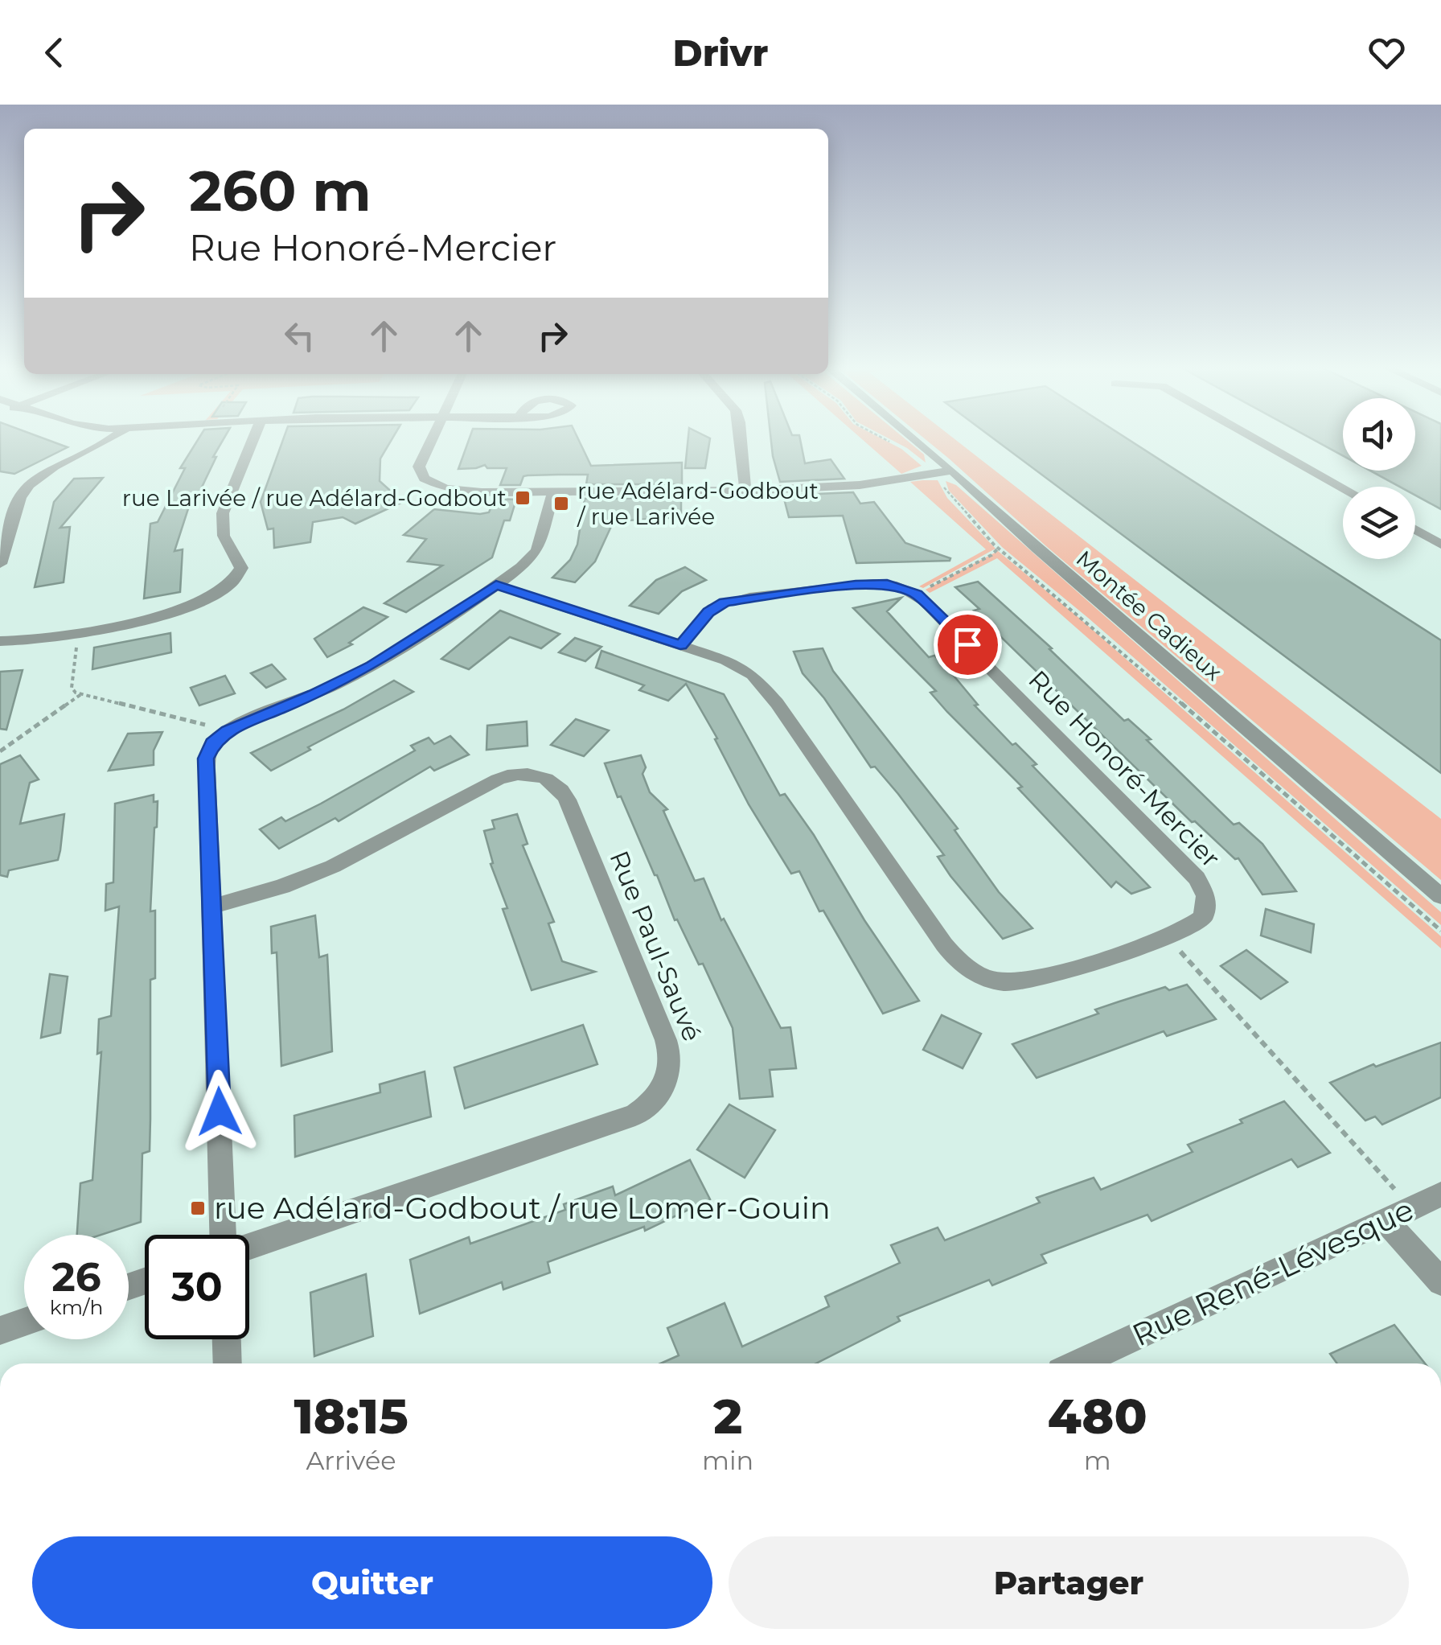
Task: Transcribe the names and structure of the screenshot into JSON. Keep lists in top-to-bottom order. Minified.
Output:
{"streets":{"street":["Montée Cadieux","Rue Honoré-Mercier","Rue Paul-Sauvé","Rue René-Lévesque"]},"places":{"transit":["rue Larivée / rue Adélard-Godbout","rue Adélard-Godbout / rue Larivée","rue Adélard-Godbout / rue Lomer-Gouin"]},"page":{"header":"Drivr","turn":["260 m","Rue Honoré-Mercier"],"speed":"26 km/h","limit":"30","eta":["18:15","Arrivée","2","min","480","m"],"buttons":["Quitter","Partager"]}}
